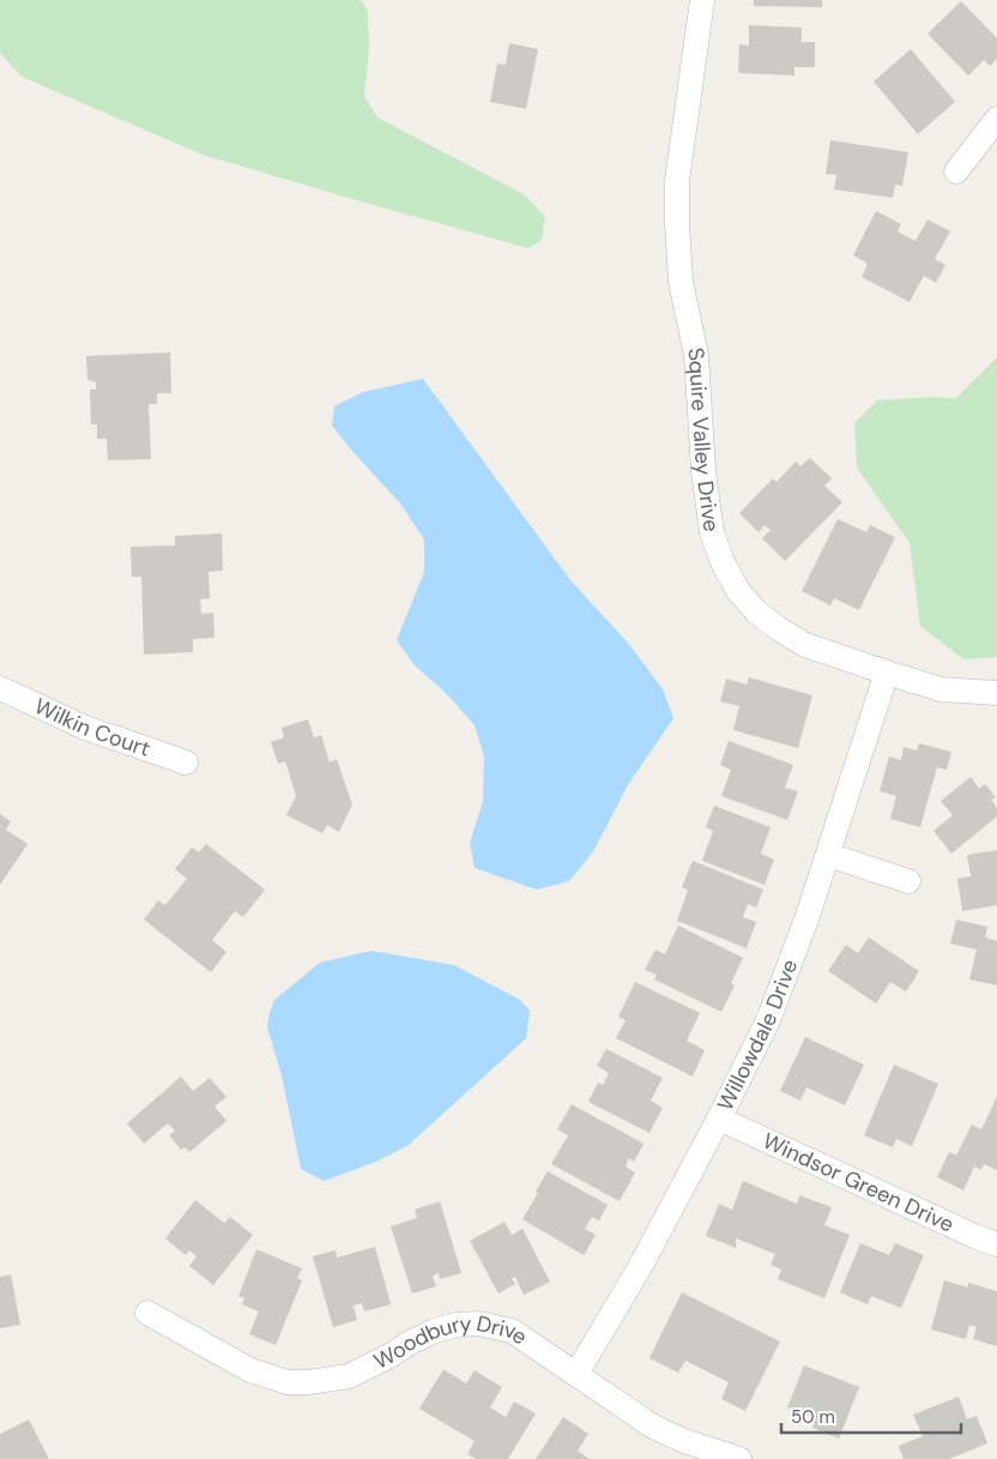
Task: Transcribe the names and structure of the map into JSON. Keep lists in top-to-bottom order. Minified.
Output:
{"streets":{"street":["Squire Valley Drive","Wilkin Court","Willowdale Drive","Windsor Green Drive","Woodbury Drive"]},"crossings":[["Squire Valley Drive","Willowdale Drive"],["Willowdale Drive","Windsor Green Drive"],["Willowdale Drive","Woodbury Drive"]],"scale_bar":"50 m"}
